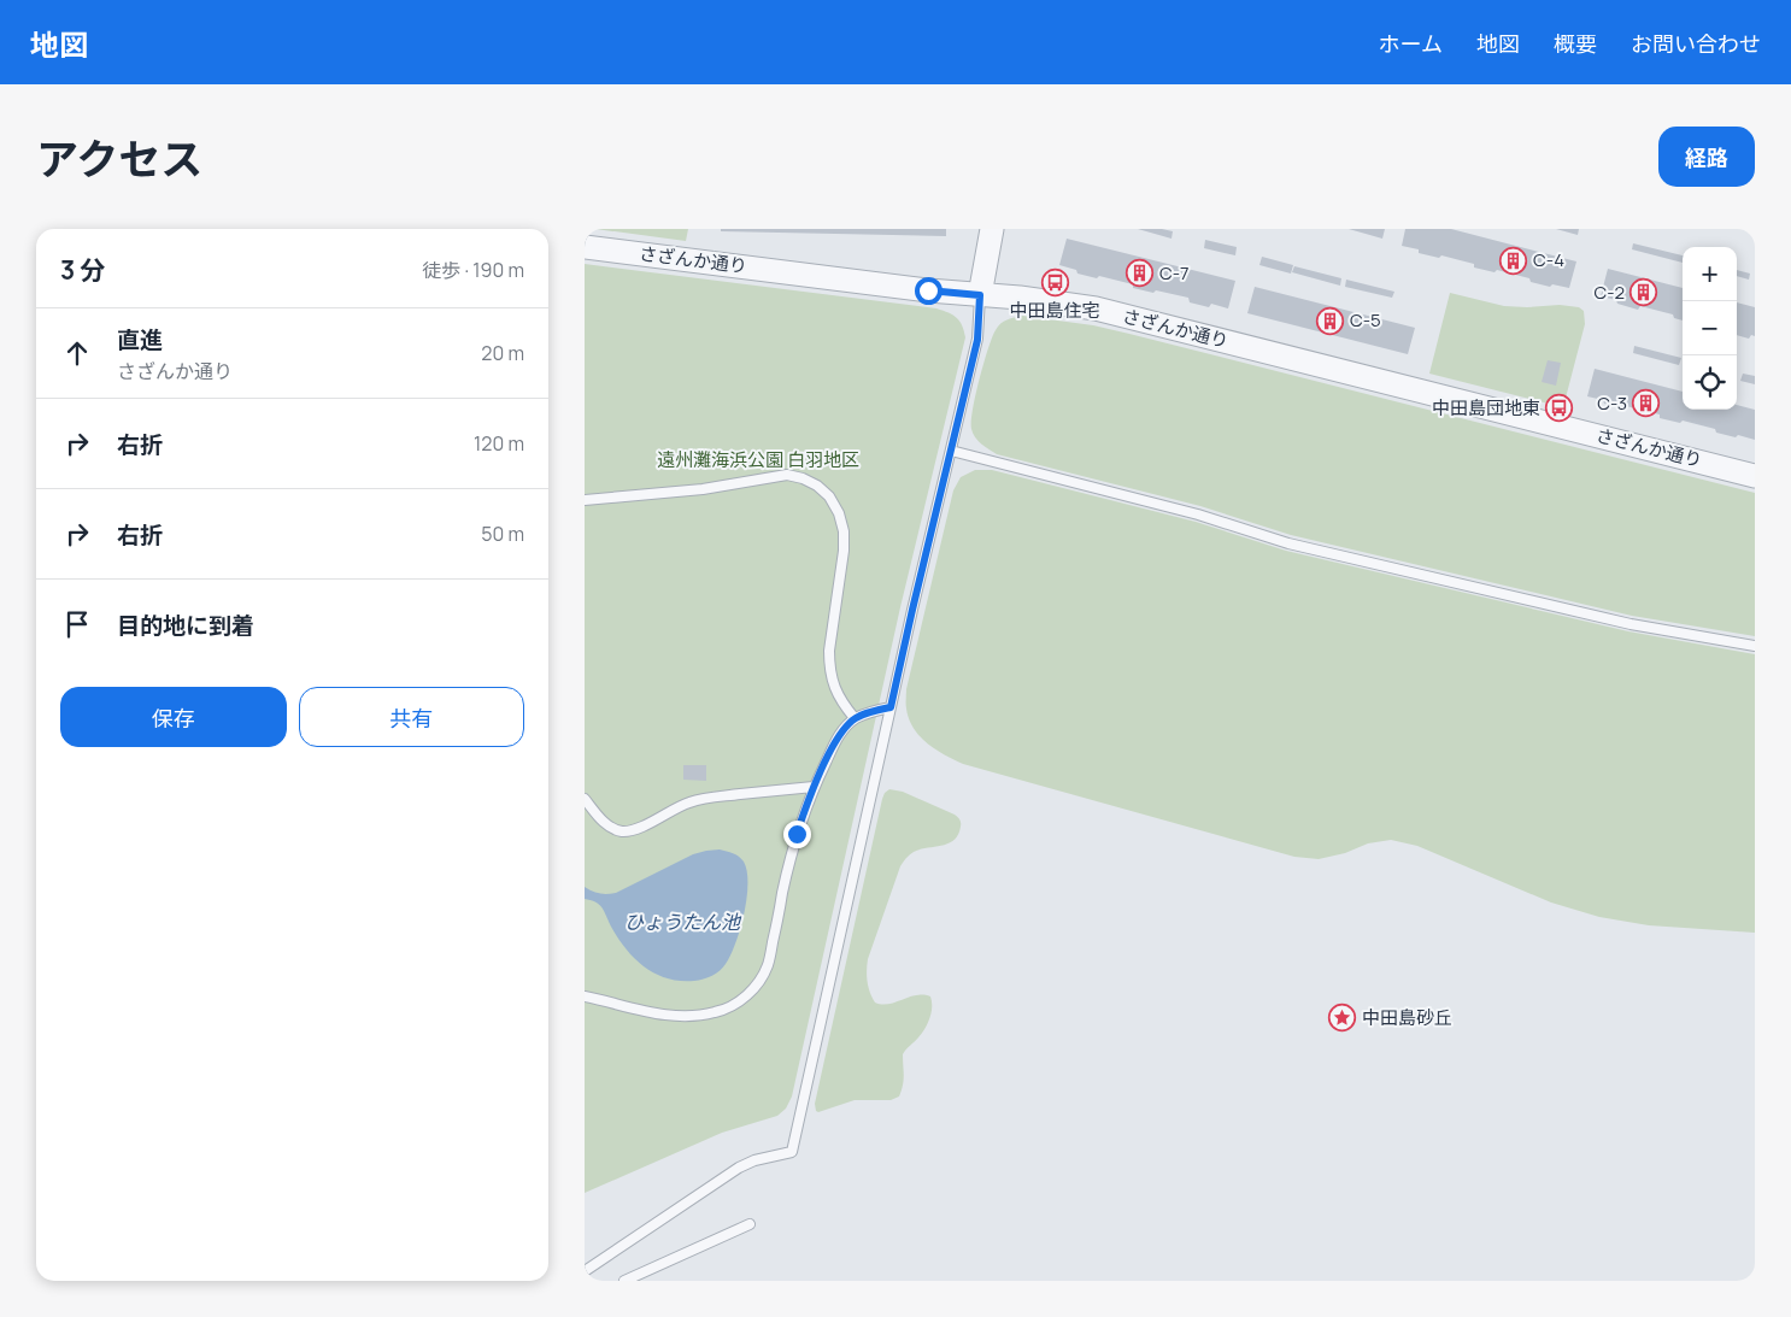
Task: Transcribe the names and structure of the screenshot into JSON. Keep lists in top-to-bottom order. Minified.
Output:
{"streets":{"street":["さざんか通り"]},"water":["ひょうたん池"],"parks":["遠州灘海浜公園 白羽地区"],"places":{"building":["C-4","C-7","C-2","C-5","C-3"],"bus stop":["中田島住宅","中田島団地東"],"place":["中田島砂丘"]},"page":{"header":"地図","nav":["ホーム","地図","概要","お問い合わせ"],"title":"アクセス","buttons":["経路",["保存","共有"]],"heading":["3 分","徒歩 · 190 m"],"map_buttons":["+","−"],"list":[["直進","さざんか通り","20 m"],["右折","120 m"],["右折","50 m"],"目的地に到着"]}}
